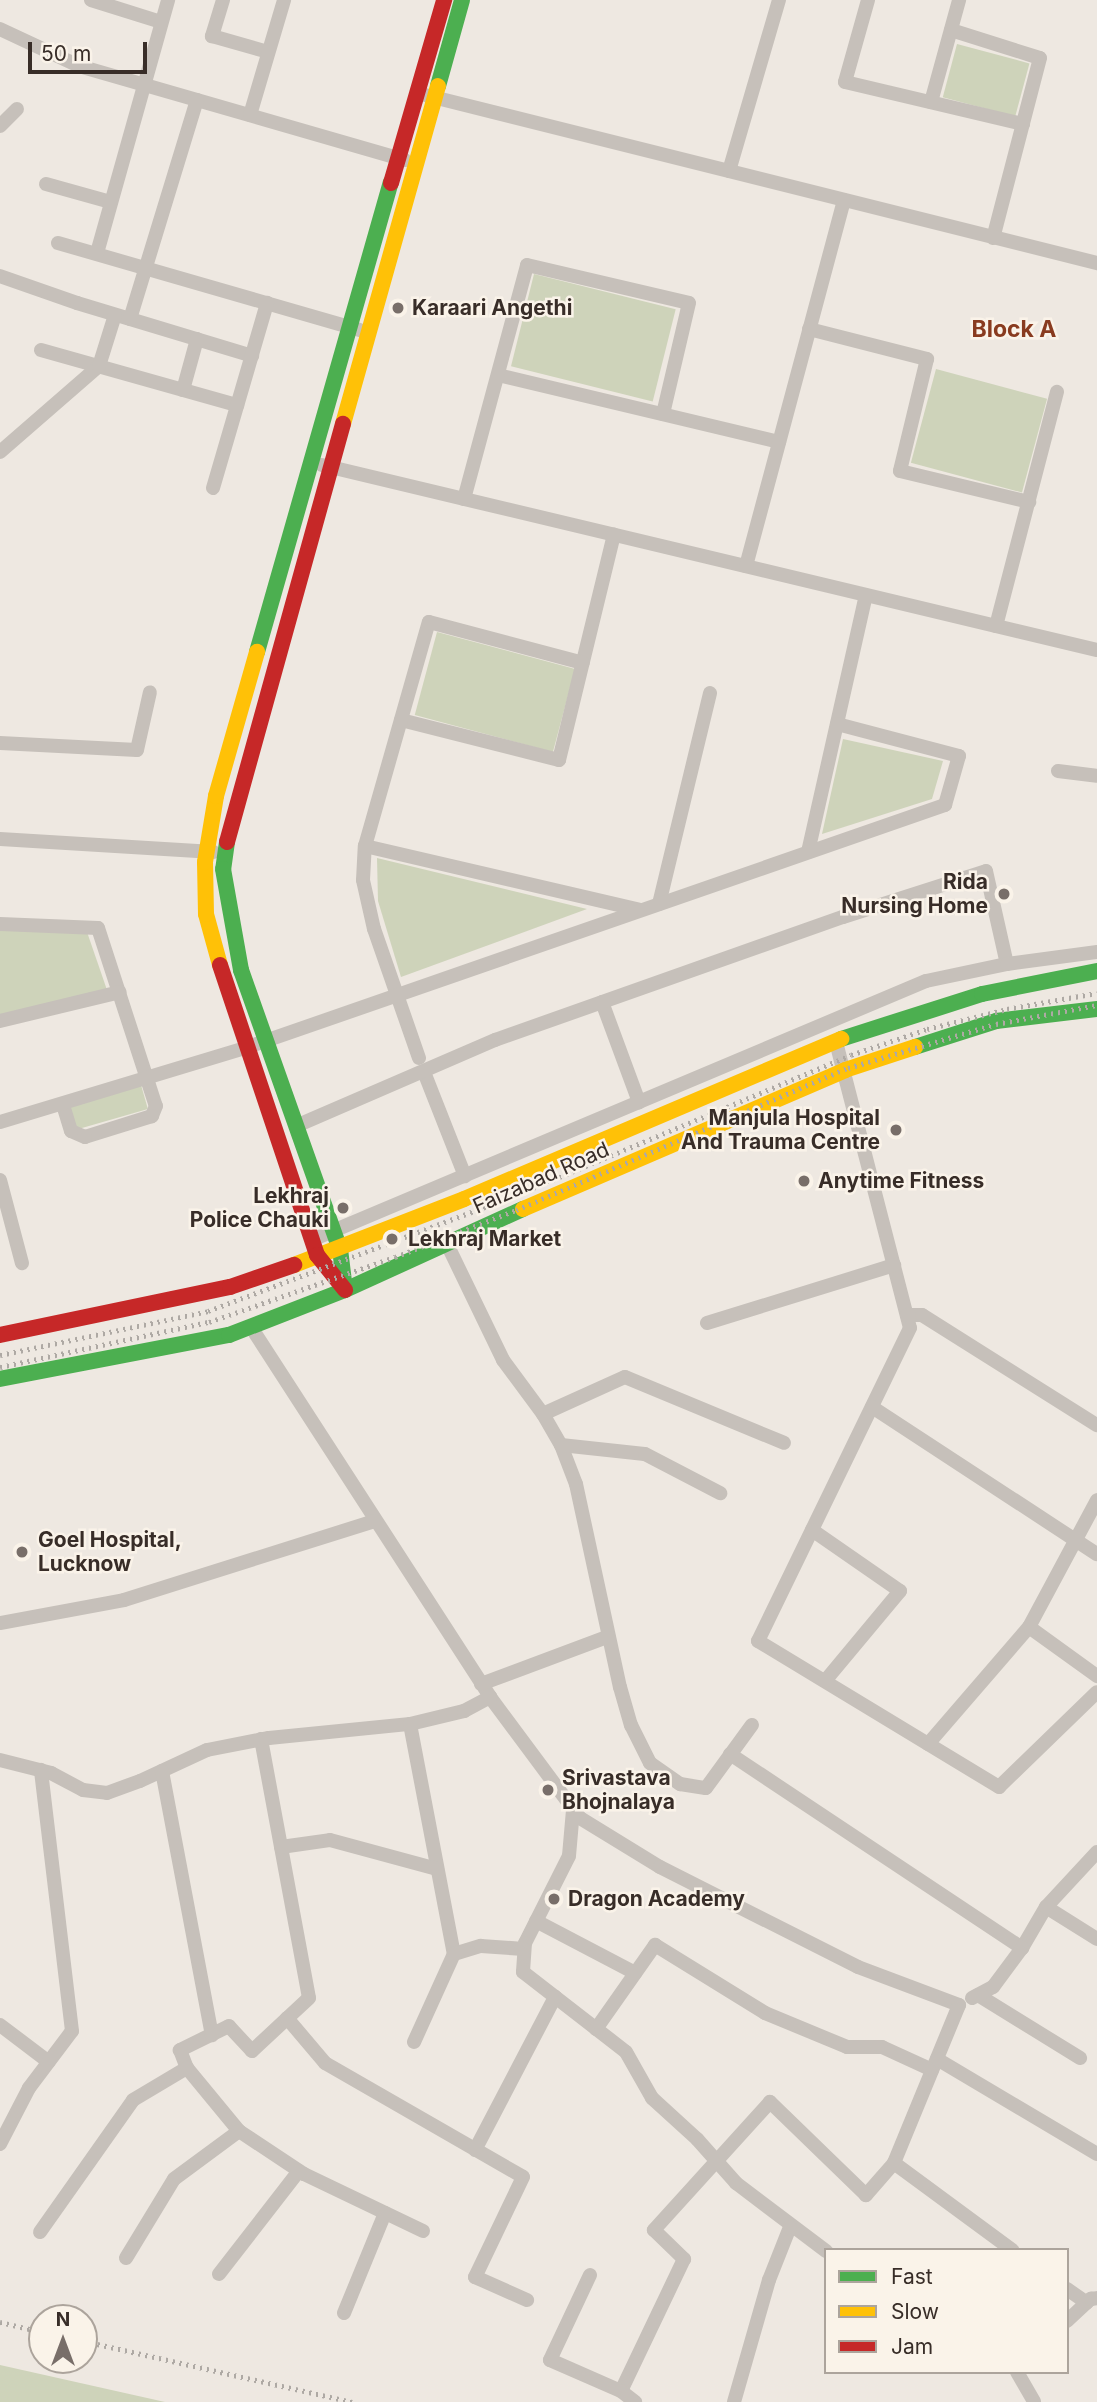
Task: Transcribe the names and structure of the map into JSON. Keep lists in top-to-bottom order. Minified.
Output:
{"streets":{"street":["Faizabad Road"]},"districts":["Block A"],"places":["Karaari Angethi","Rida Nursing Home","Manjula Hospital And Trauma Centre","Anytime Fitness","Lekhraj Police Chauki","Lekhraj Market","Goel Hospital, Lucknow","Srivastava Bhojnalaya","Dragon Academy"],"legend":["Fast","Slow","Jam"],"scale_bar":"50 m","north":"top"}
